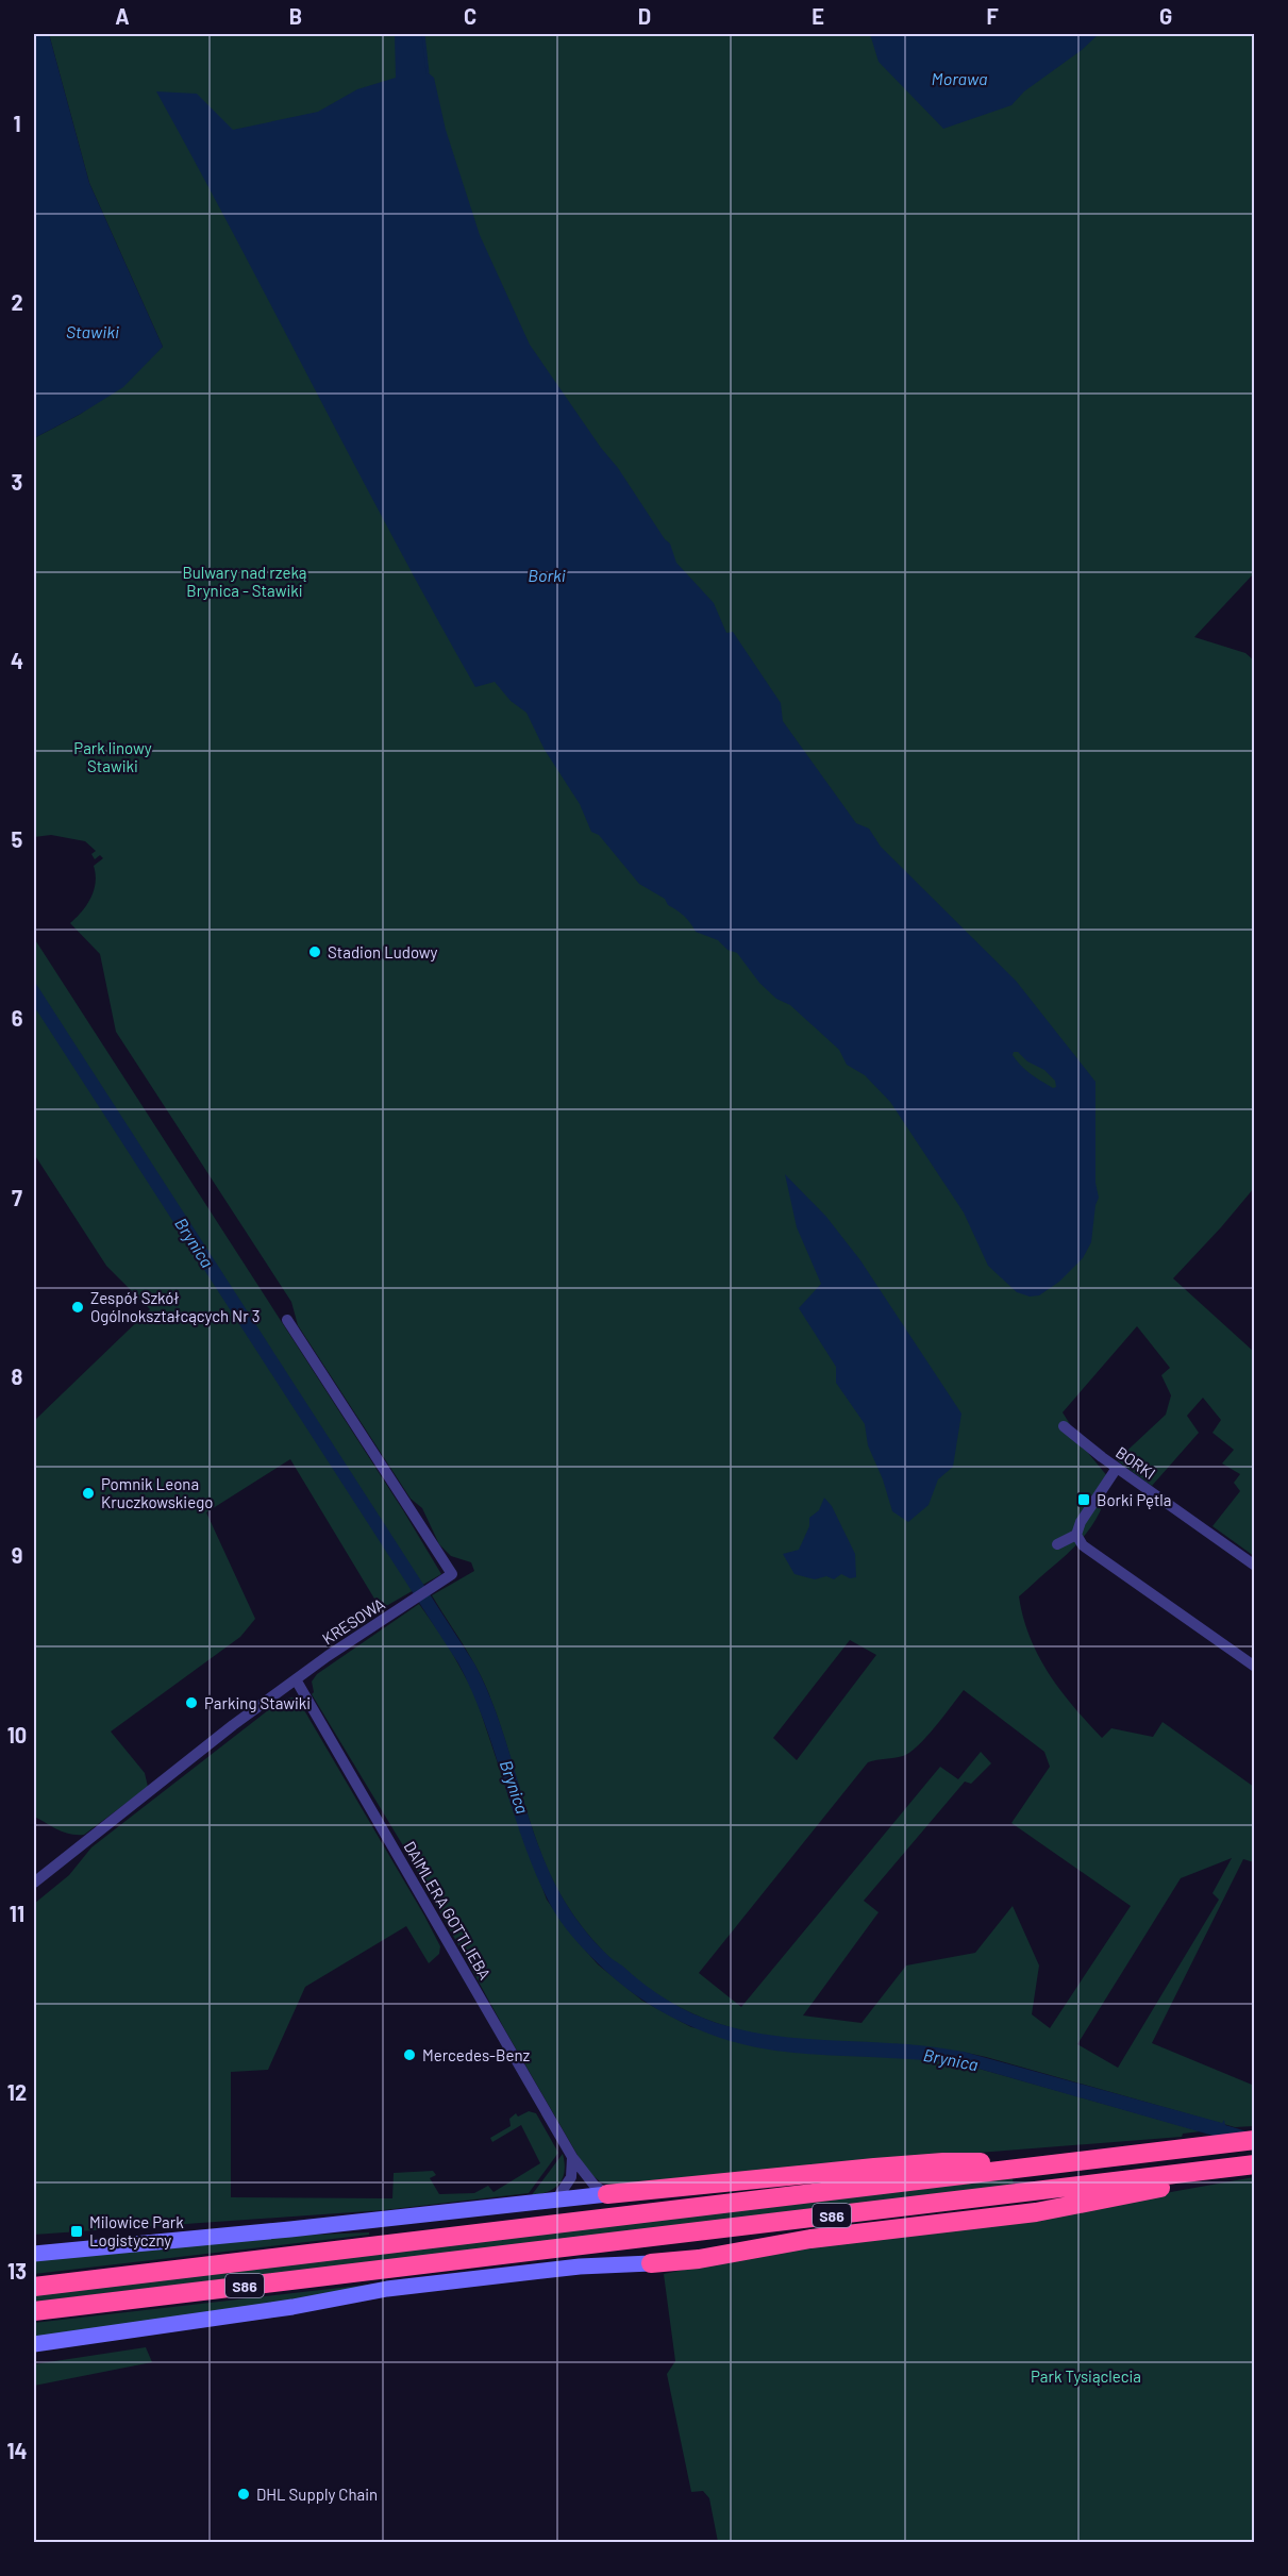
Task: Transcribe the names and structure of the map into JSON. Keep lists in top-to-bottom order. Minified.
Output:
{"streets":{"highway":["S86"],"street":["BORKI","KRESOWA","DAIMLERA GOTTLIEBA"]},"crossings":[["KRESOWA","DAIMLERA GOTTLIEBA"]],"water":["Morawa","Stawiki","Borki","Brynica"],"parks":["Bulwary nad rzeką Brynica - Stawiki","Park linowy Stawiki","Park Tysiąclecia"],"places":{"other":["Stadion Ludowy","Zespół Szkół Ogólnokształcących Nr 3","Pomnik Leona Kruczkowskiego","Parking Stawiki","Mercedes-Benz","DHL Supply Chain"],"transit":["Borki Pętla","Milowice Park Logistyczny"]},"grid":{"columns":["A","B","C","D","E","F","G"],"rows":["1","2","3","4","5","6","7","8","9","10","11","12","13","14"]}}
